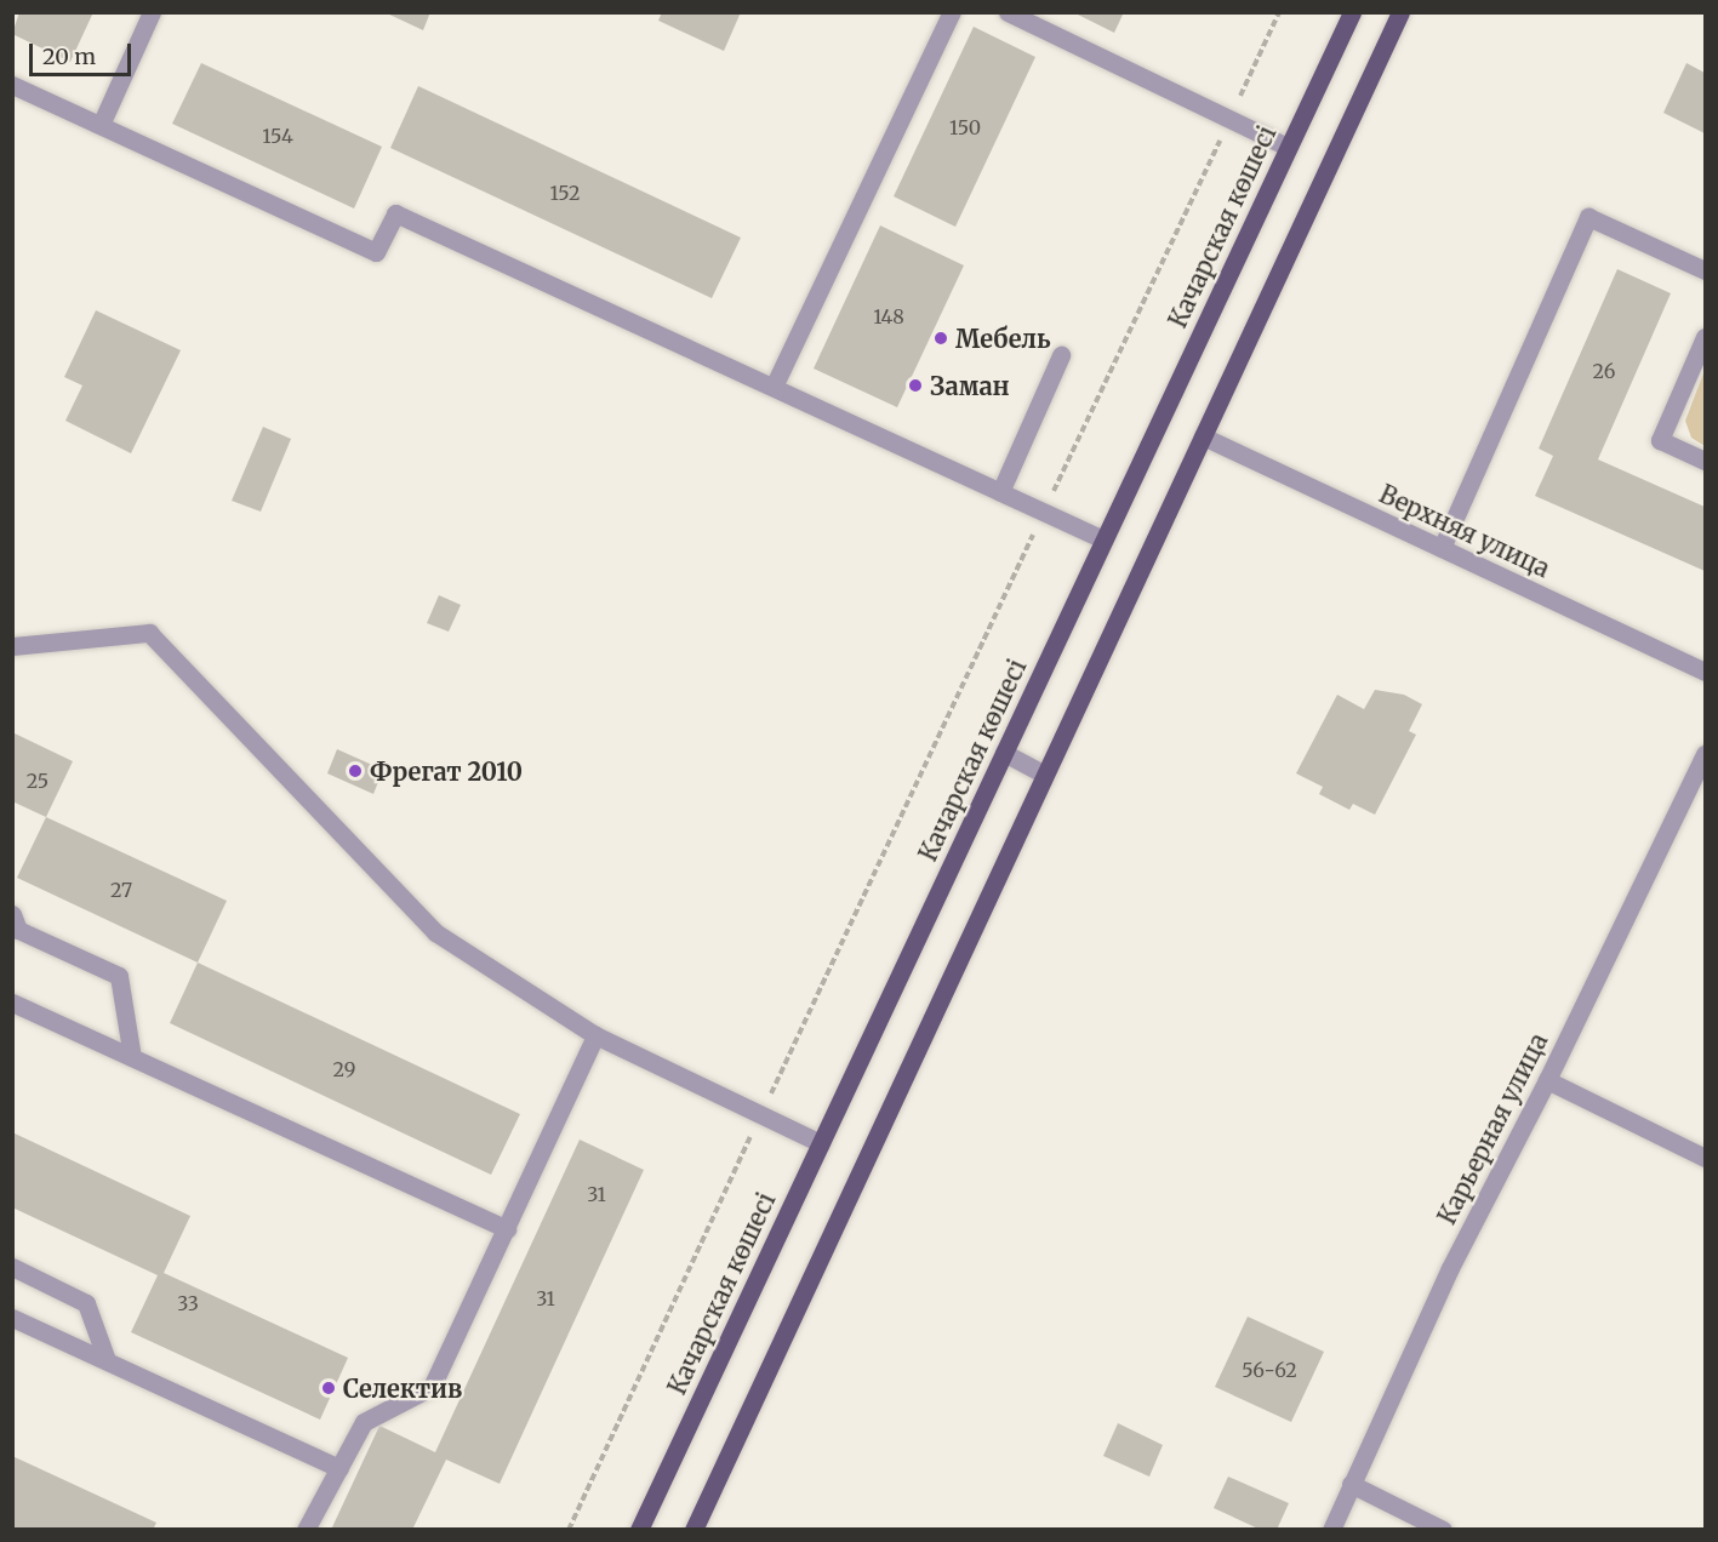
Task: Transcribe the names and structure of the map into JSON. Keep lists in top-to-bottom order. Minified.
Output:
{"streets":{"main road":["Качарская көшесі"],"street":["Верхняя улица","Карьерная улица"]},"places":["Мебель","Заман","Фрегат 2010","Селектив"],"house_numbers":["150","154","152","148","26","25","27","29","31","31","33","56-62"],"scale_bar":"20 m"}
